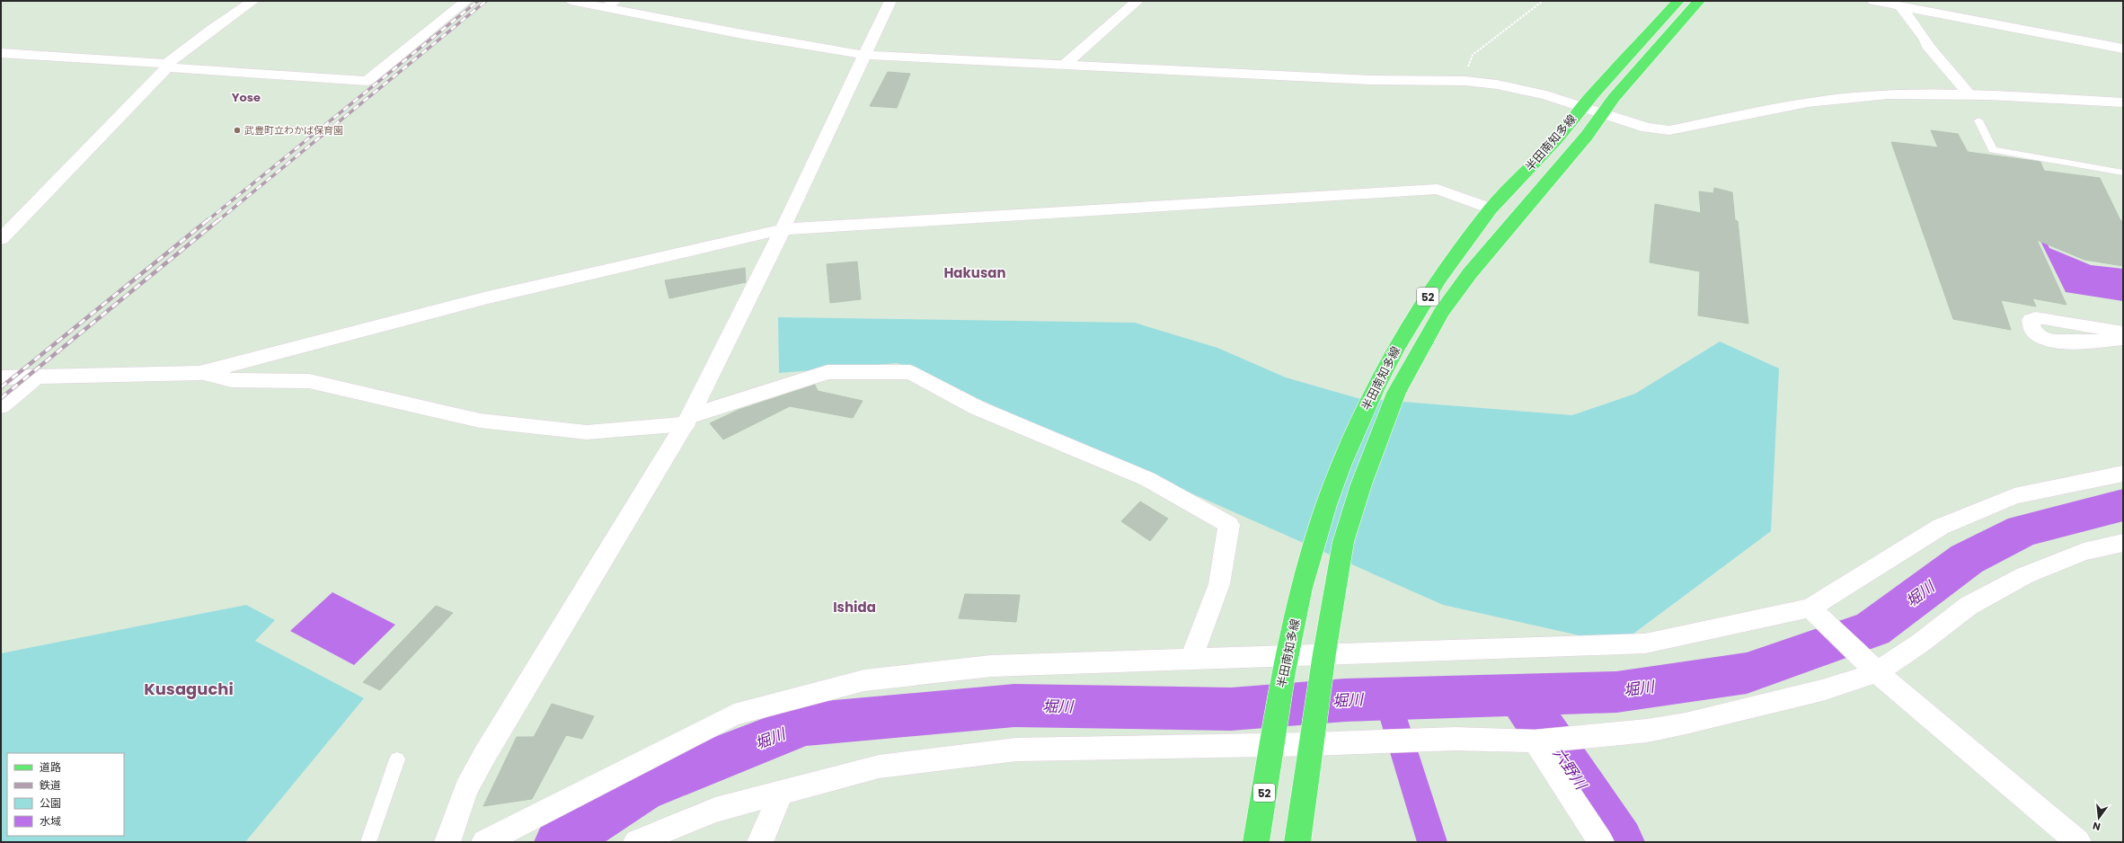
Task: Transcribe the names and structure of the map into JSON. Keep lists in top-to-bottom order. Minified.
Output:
{"streets":{"main road":["半田南知多線","52"]},"districts":["Yose","Hakusan","Ishida","Kusaguchi"],"water":["堀川","六野川"],"places":["武豊町立わかば保育園"],"legend":["道路","鉄道","公園","水域"],"north":"bottom"}
